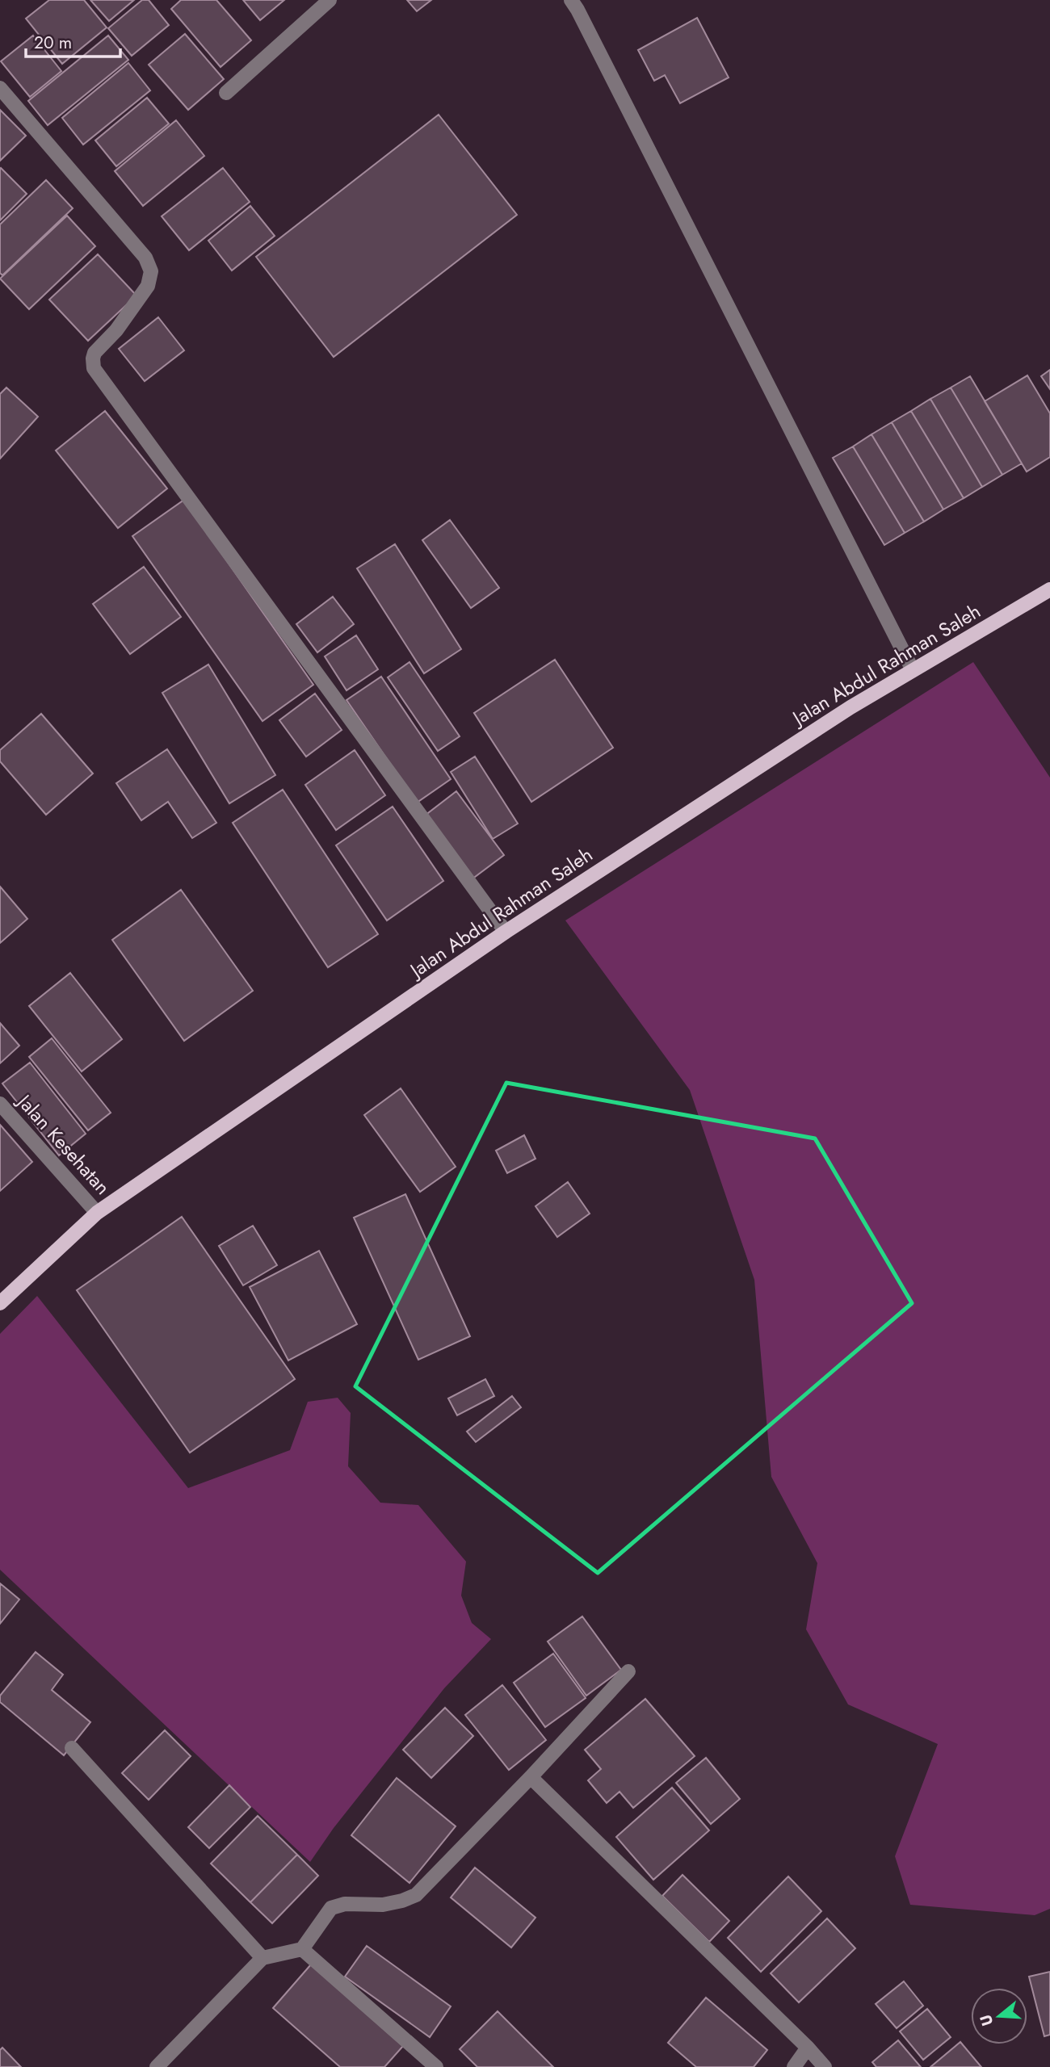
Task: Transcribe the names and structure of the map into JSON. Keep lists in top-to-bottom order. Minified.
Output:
{"streets":{"main road":["Jalan Abdul Rahman Saleh"],"street":["Jalan Kesehatan"]},"crossings":[["Jalan Abdul Rahman Saleh","Jalan Kesehatan"]],"scale_bar":"20 m","north":"left"}
